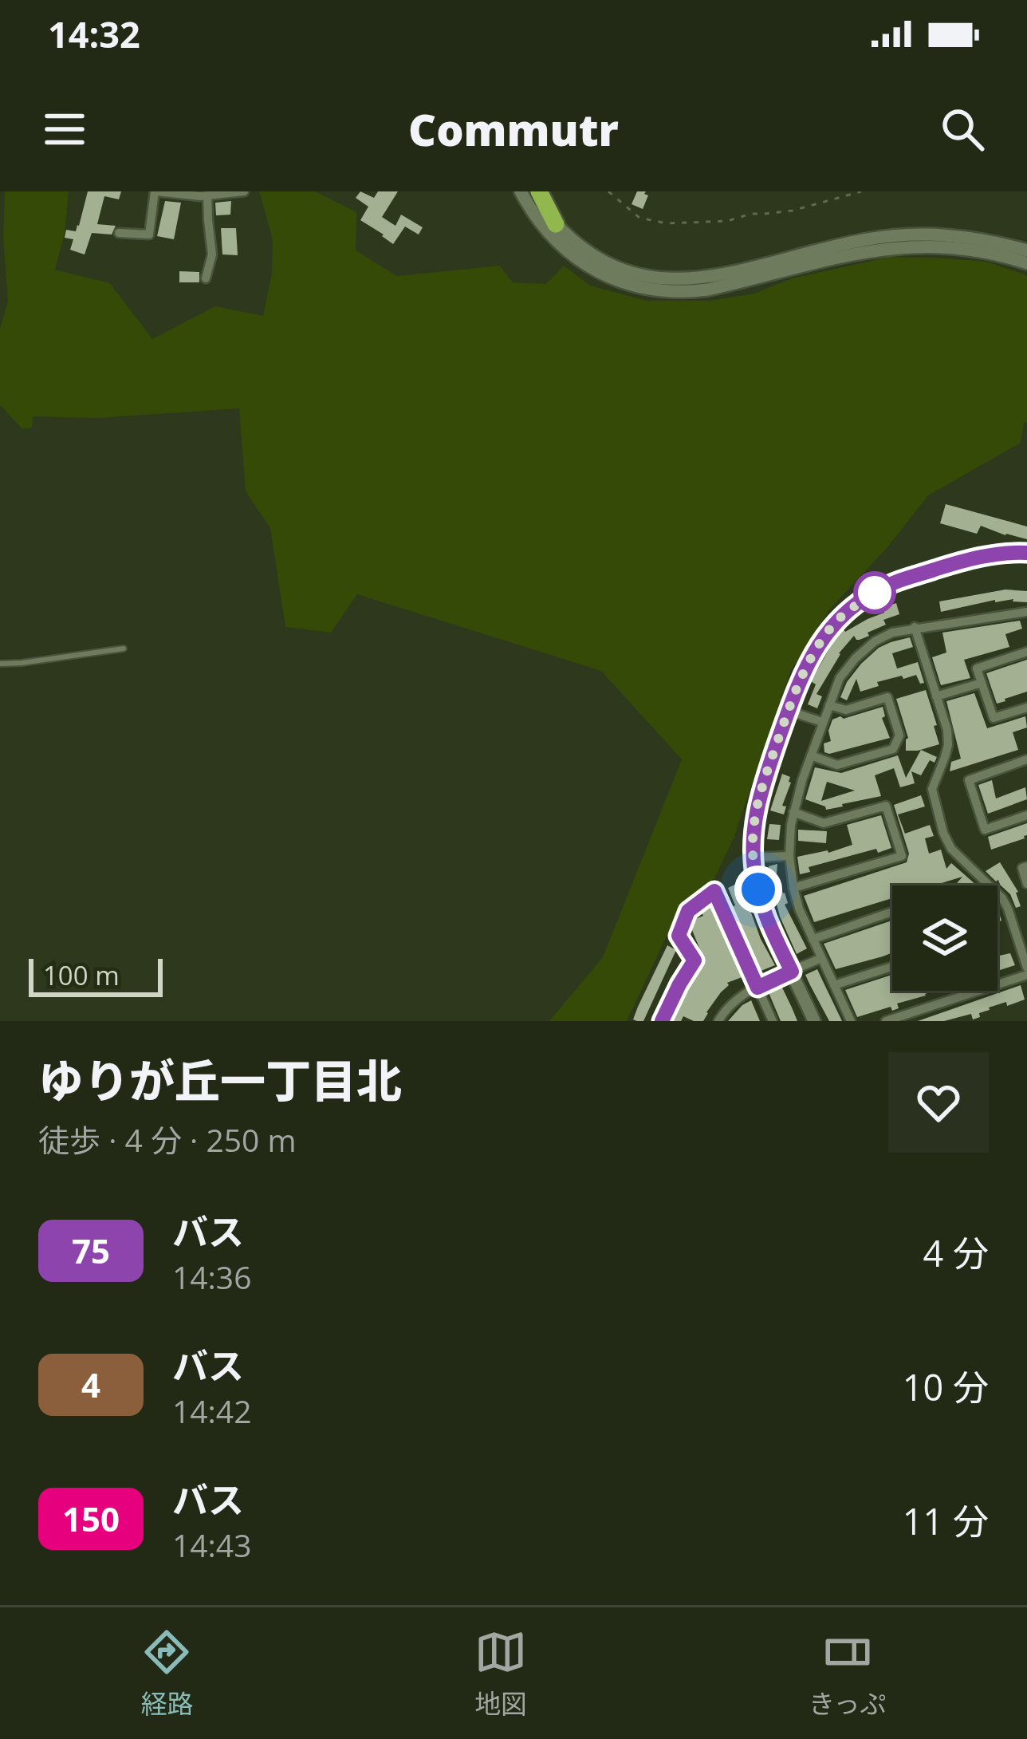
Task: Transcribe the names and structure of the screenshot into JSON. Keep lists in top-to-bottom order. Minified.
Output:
{"lines":["bus line 75"],"scale_bar":"100 m","page":{"status":"14:32","header":"Commutr","scale":"100 m","heading":["ゆりが丘一丁目北","徒歩 · 4 分 · 250 m"],"list":[{"mark":"75","name":"バス","note":"14:36","value":"4 分"},{"mark":"4","name":"バス","note":"14:42","value":"10 分"},{"mark":"150","name":"バス","note":"14:43","value":"11 分"}],"tabs":["経路","地図","きっぷ"]}}
